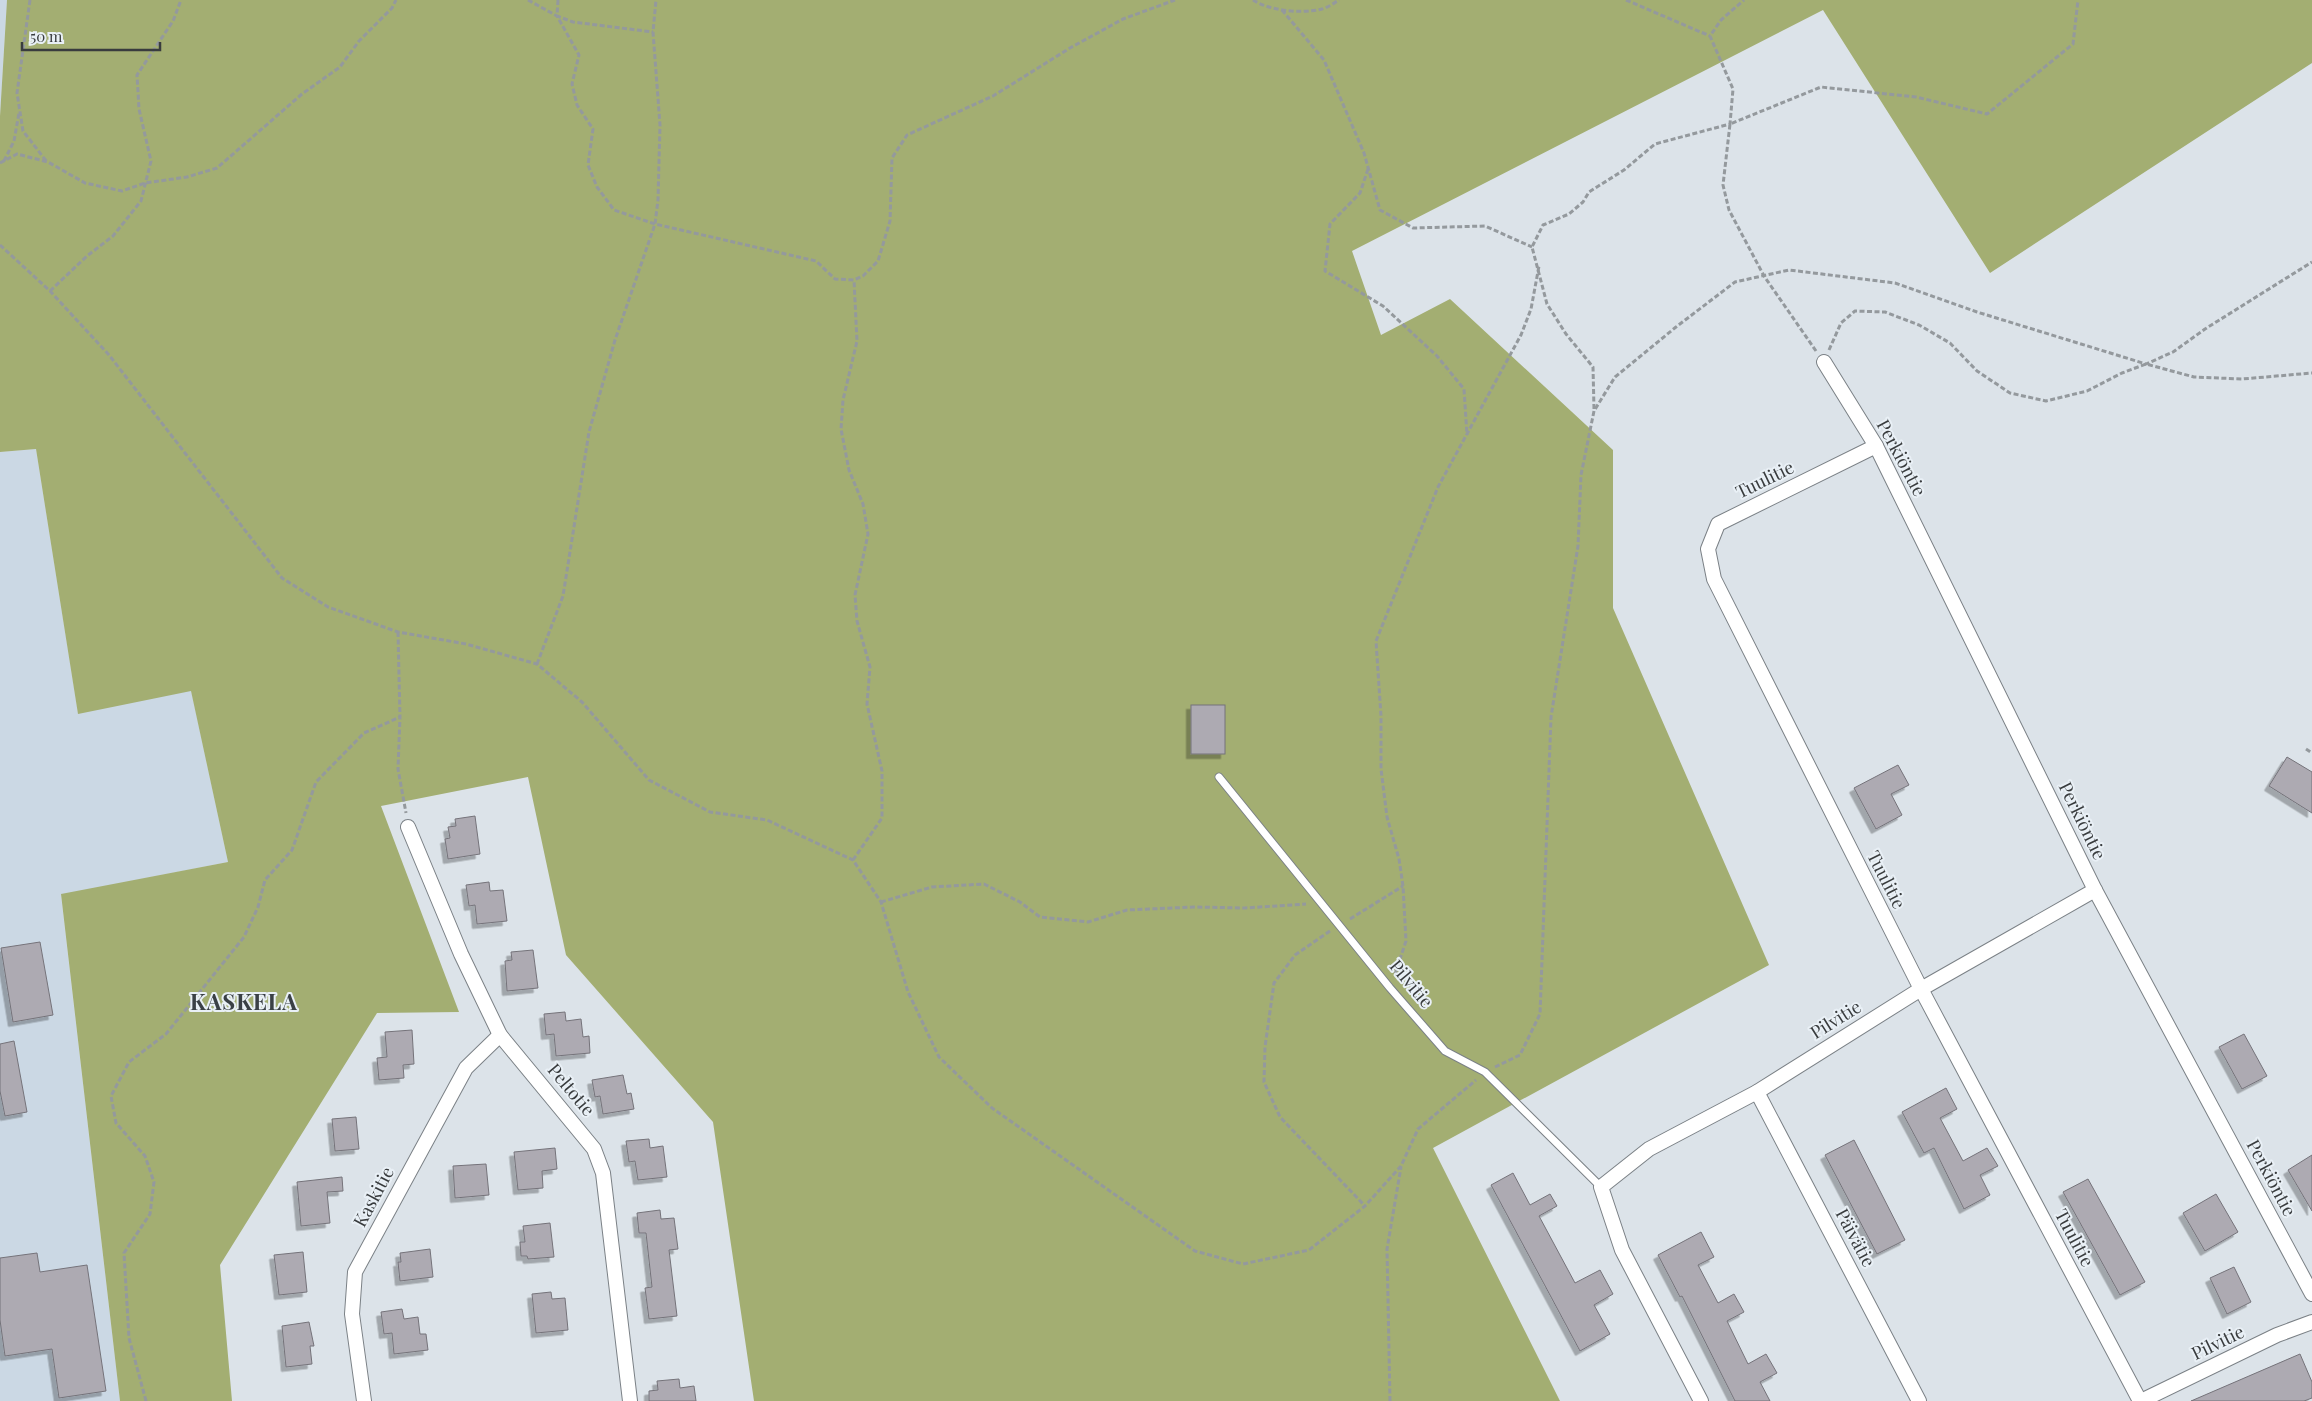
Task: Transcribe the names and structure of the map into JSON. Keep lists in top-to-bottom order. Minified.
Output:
{"streets":{"street":["Perkiöntie","Tuulitie","Pilvitie","Peltotie","Kaskitie","Päivätie"]},"crossings":[["Perkiöntie","Tuulitie"],["Perkiöntie","Pilvitie"],["Tuulitie","Pilvitie"],["Pilvitie","Päivätie"],["Peltotie","Kaskitie"]],"districts":["KASKELA"],"scale_bar":"50 m"}
